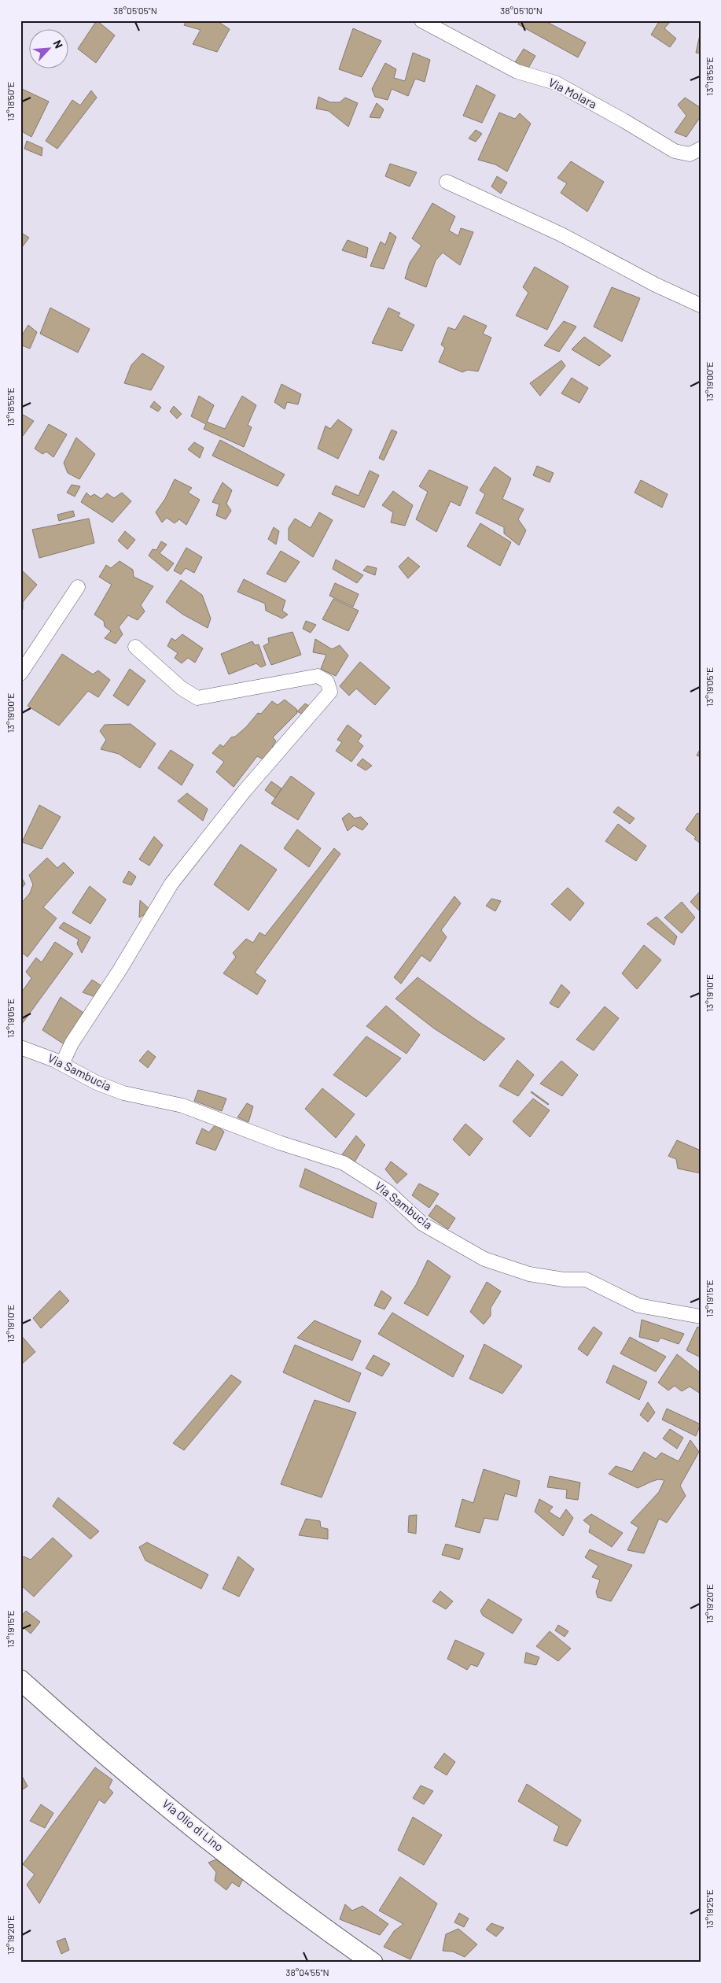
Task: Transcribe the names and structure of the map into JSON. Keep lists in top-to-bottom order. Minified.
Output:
{"streets":{"street":["Via Molara","Via Sambucia","Via Olio di Lino"]},"north":"top right","coordinates":["38°05'05\"N","38°05'10\"N","13°18'55\"E","13°18'50\"E","13°19'00\"E","13°19'05\"E","13°19'10\"E","13°19'15\"E","13°19'20\"E","13°19'25\"E","38°04'55\"N"]}
